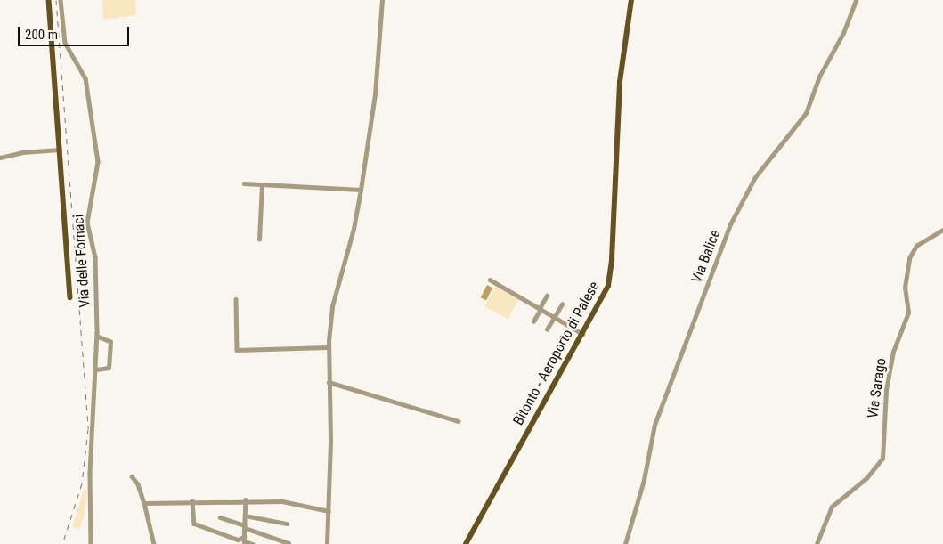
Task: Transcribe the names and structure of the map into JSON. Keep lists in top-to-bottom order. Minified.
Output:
{"streets":{"main road":["Bitonto - Aeroporto di Palese"],"street":["Via Balice","Via delle Fornaci","Via Sarago"]},"scale_bar":"200 m"}
